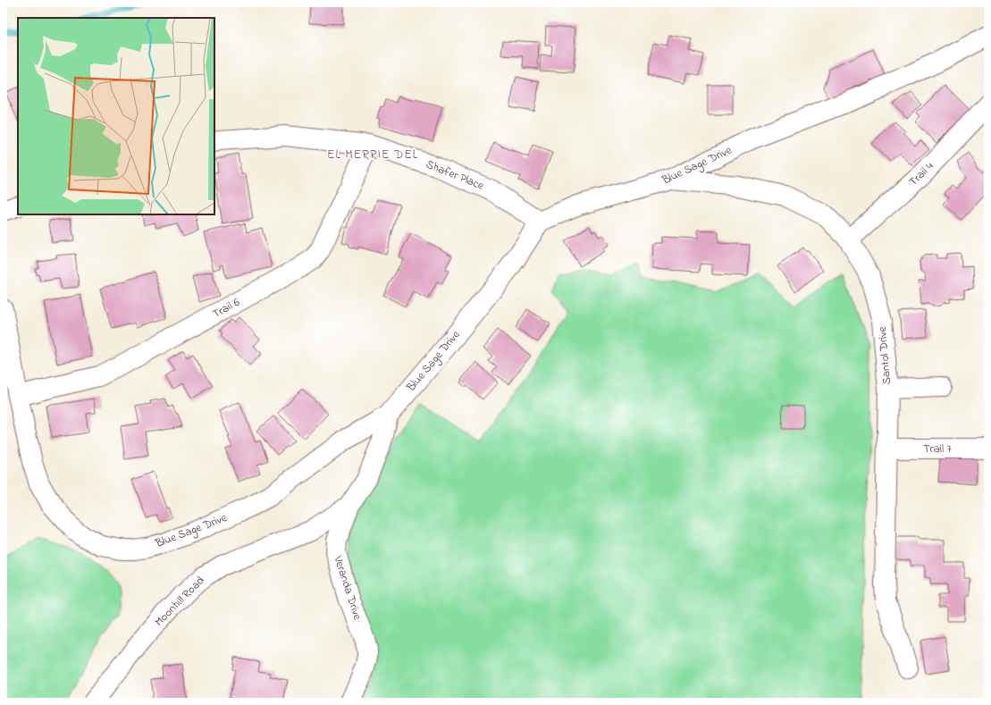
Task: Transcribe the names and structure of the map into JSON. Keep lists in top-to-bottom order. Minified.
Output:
{"streets":{"street":["Blue Sage Drive","Trail 4","Shafer Place","Trail 6","Santol Drive","Trail 7","Veranda Drive","Moonhill Road"]},"crossings":[["Blue Sage Drive","Shafer Place"],["Blue Sage Drive","Trail 6"],["Blue Sage Drive","Santol Drive"],["Blue Sage Drive","Veranda Drive"],["Trail 4","Santol Drive"],["Shafer Place","Trail 6"],["Santol Drive","Trail 7"],["Veranda Drive","Moonhill Road"]],"districts":["EL MERRIE DEL"]}
